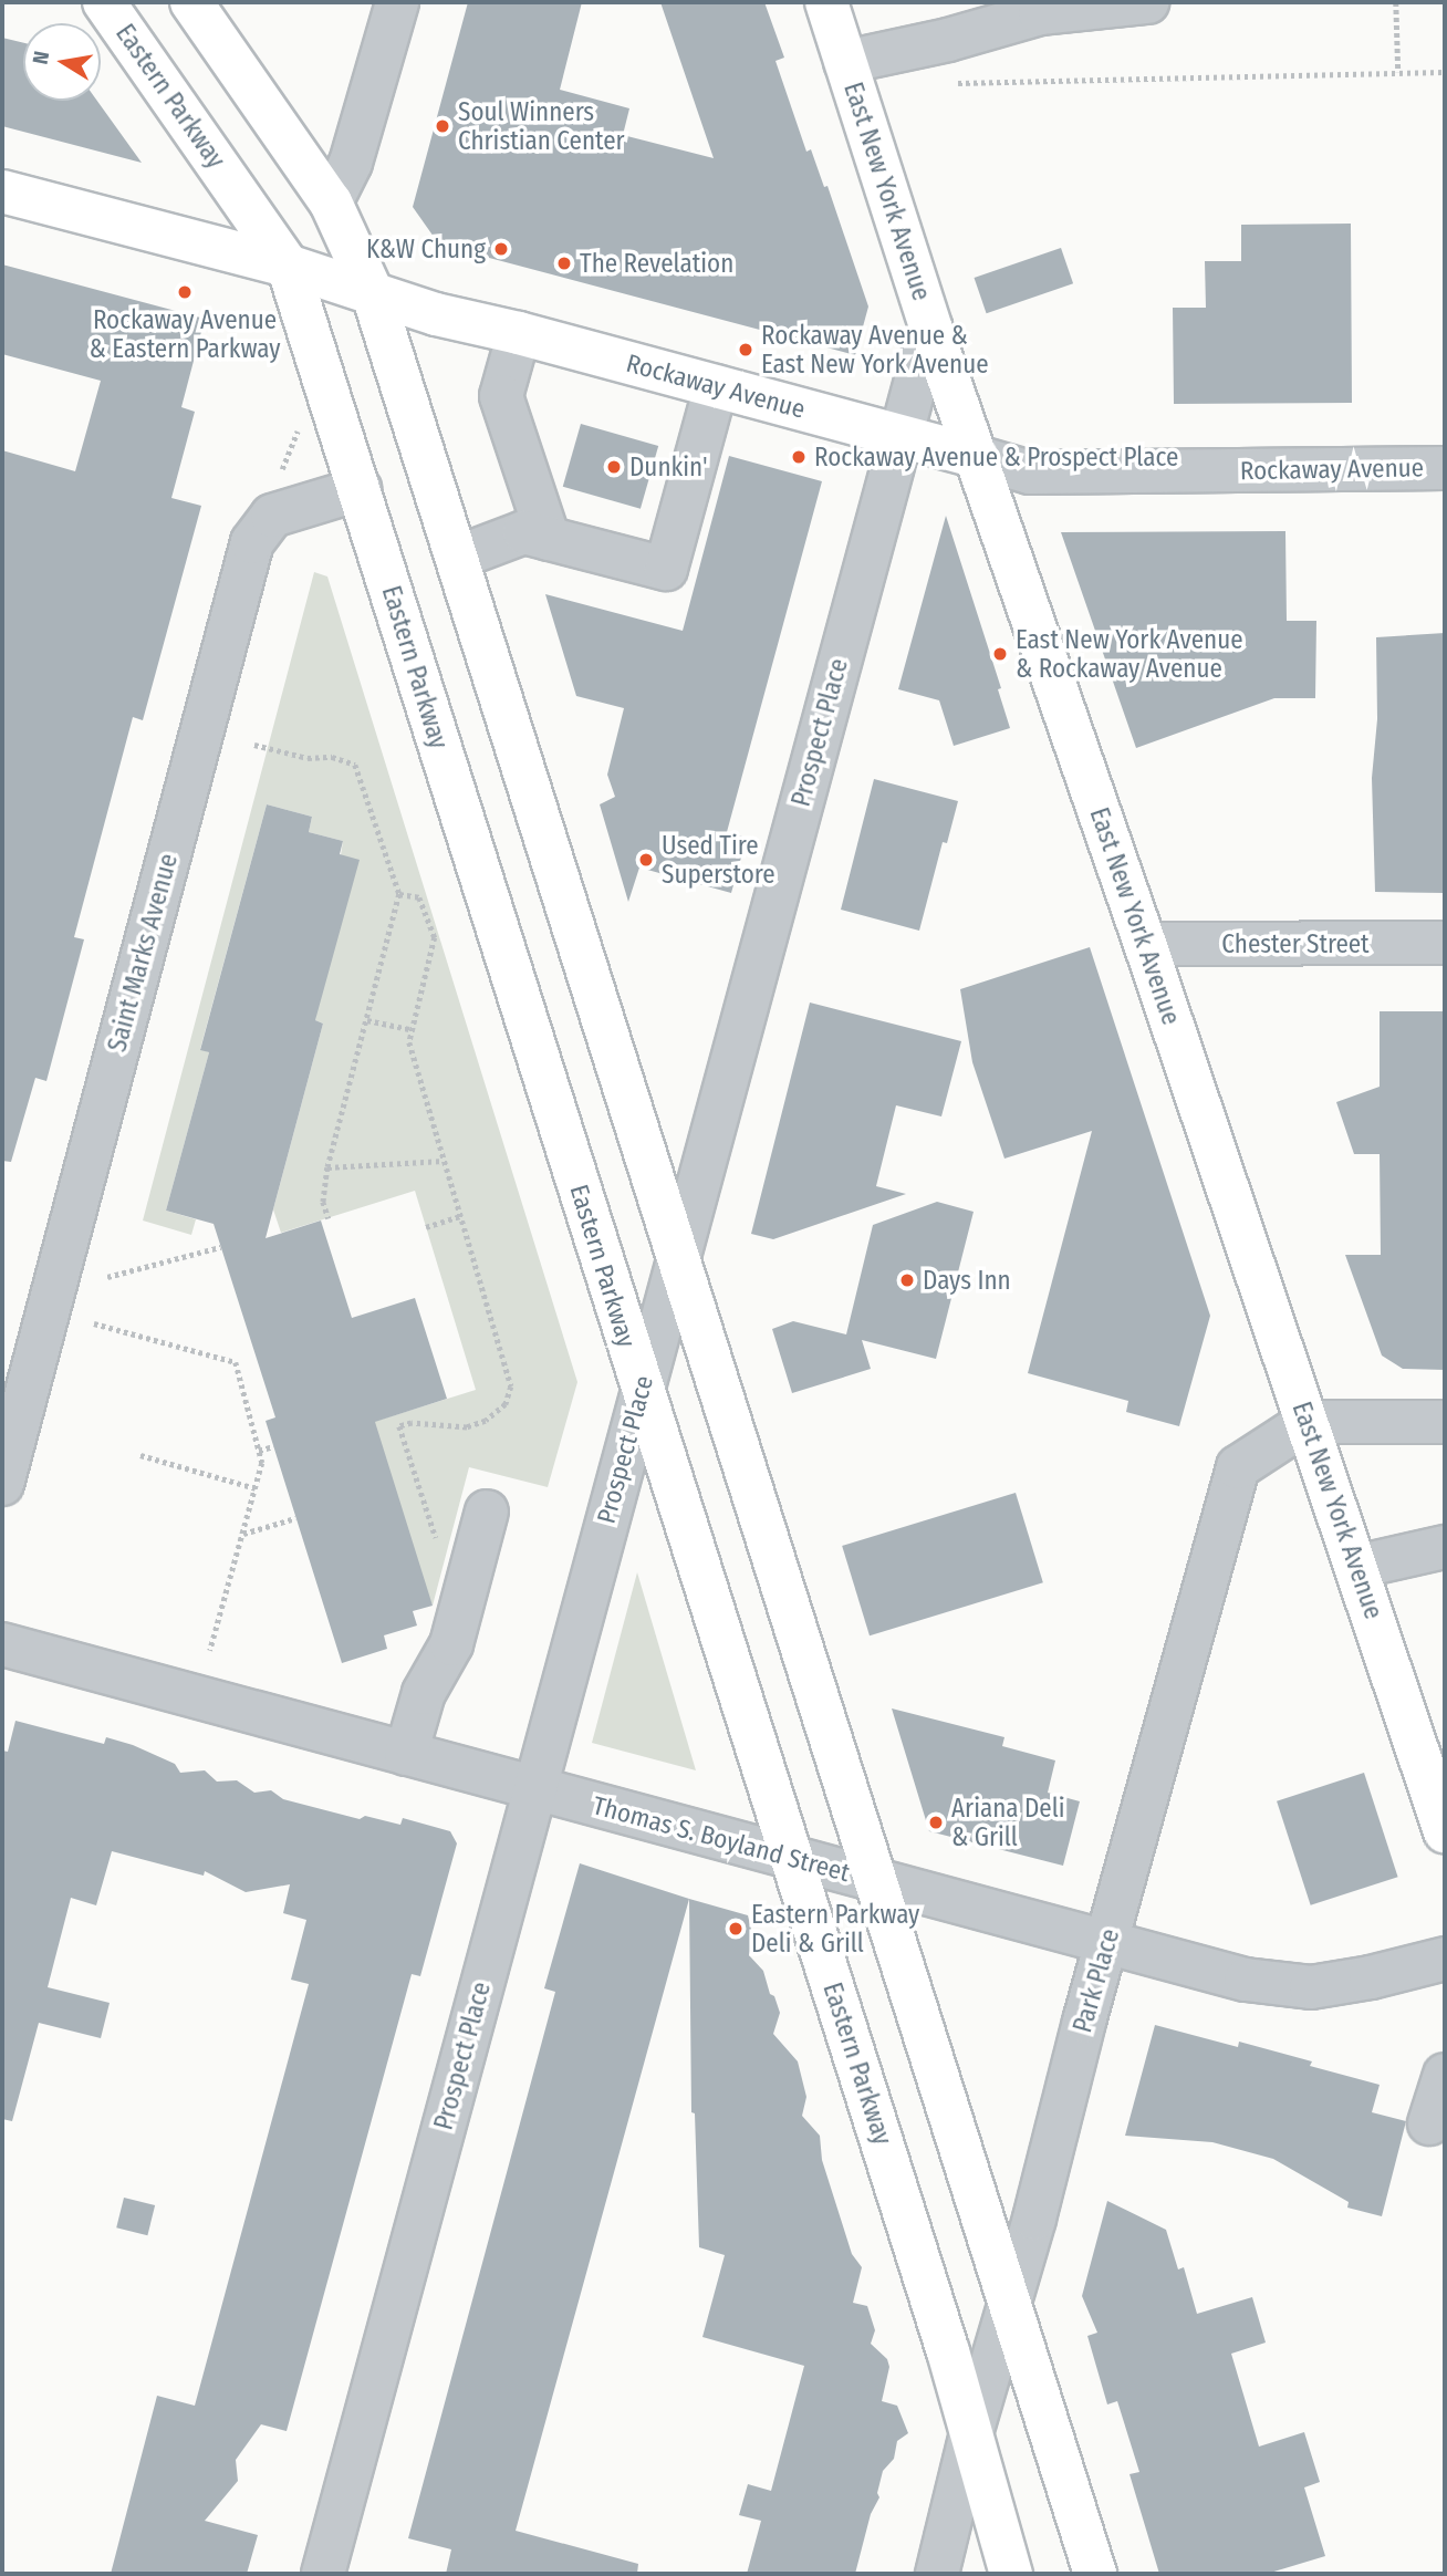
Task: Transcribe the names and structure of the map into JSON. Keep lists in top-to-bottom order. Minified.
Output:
{"streets":{"main road":["Eastern Parkway","East New York Avenue","Rockaway Avenue"],"street":["Prospect Place","Chester Street","Saint Marks Avenue","Thomas S. Boyland Street","Park Place"]},"crossings":[["Eastern Parkway","Rockaway Avenue"],["Eastern Parkway","Prospect Place"],["Eastern Parkway","Saint Marks Avenue"],["Eastern Parkway","Thomas S. Boyland Street"],["Eastern Parkway","Park Place"],["East New York Avenue","Rockaway Avenue"],["East New York Avenue","Prospect Place"],["East New York Avenue","Chester Street"],["East New York Avenue","Park Place"],["Rockaway Avenue","Prospect Place"],["Prospect Place","Thomas S. Boyland Street"],["Thomas S. Boyland Street","Park Place"]],"places":["Soul Winners Christian Center","K&W Chung","The Revelation","Rockaway Avenue & Eastern Parkway","Rockaway Avenue & East New York Avenue","Rockaway Avenue & Prospect Place","Dunkin'","East New York Avenue & Rockaway Avenue","Used Tire Superstore","Days Inn","Ariana Deli & Grill","Eastern Parkway Deli & Grill"],"north":"left"}
